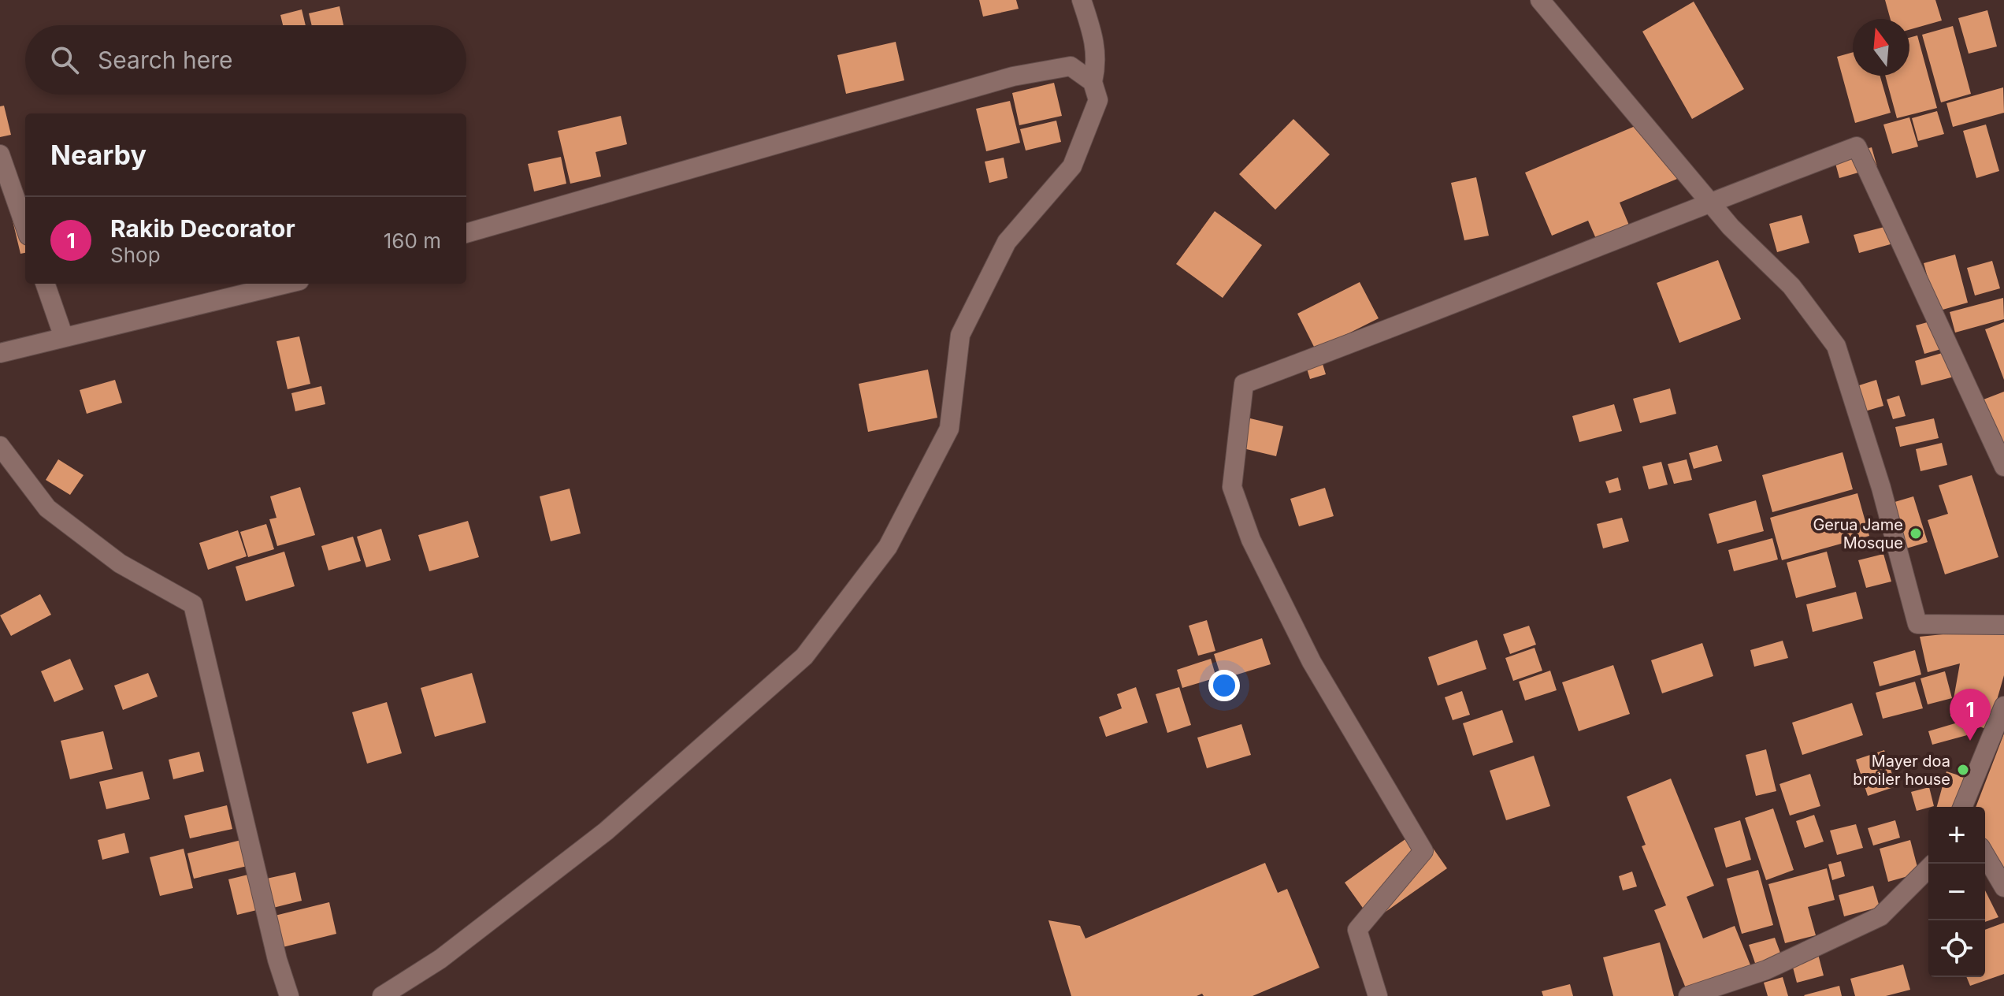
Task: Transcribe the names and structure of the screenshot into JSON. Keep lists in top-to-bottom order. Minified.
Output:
{"places":["Gerua Jame Mosque","Mayer doa broiler house"],"north":"top","page":{"search":"Search here","heading":"Nearby","list":[{"mark":"1","name":"Rakib Decorator","note":"Shop","value":"160 m"}],"pins":"1","map_buttons":["+","−"]}}
